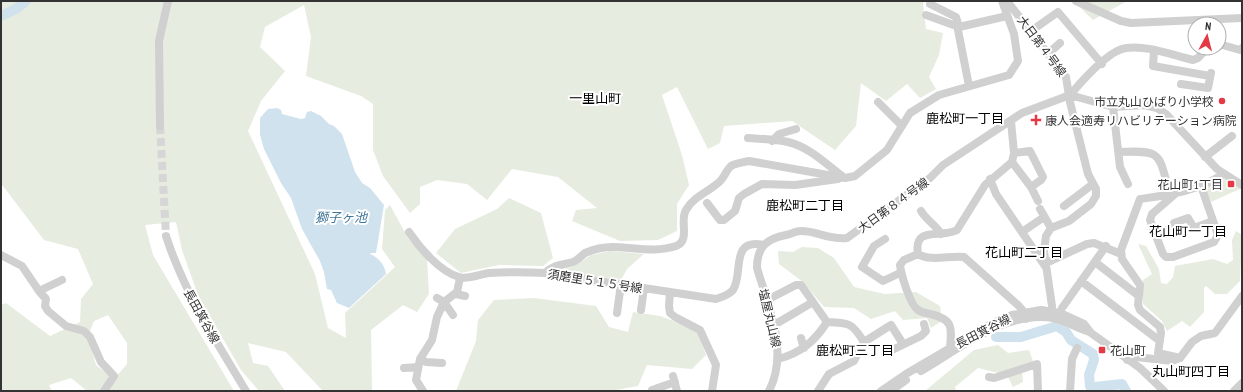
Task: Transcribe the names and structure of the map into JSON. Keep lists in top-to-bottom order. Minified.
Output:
{"streets":{"street":["大日第４号線","大日第８４号線","須磨里５１５号線","長田箕谷線","塩屋丸山線"]},"crossings":[["大日第４号線","大日第８４号線"],["大日第８４号線","須磨里５１５号線"],["大日第８４号線","塩屋丸山線"],["須磨里５１５号線","塩屋丸山線"]],"districts":["一里山町","鹿松町一丁目","鹿松町二丁目","花山町一丁目","花山町二丁目","鹿松町三丁目","丸山町四丁目"],"water":["獅子ヶ池"],"places":{"other":["市立丸山ひばり小学校"],"health":["康人会適寿リハビリテーション病院"],"transit":["花山町1丁目","花山町"]},"north":"top"}
